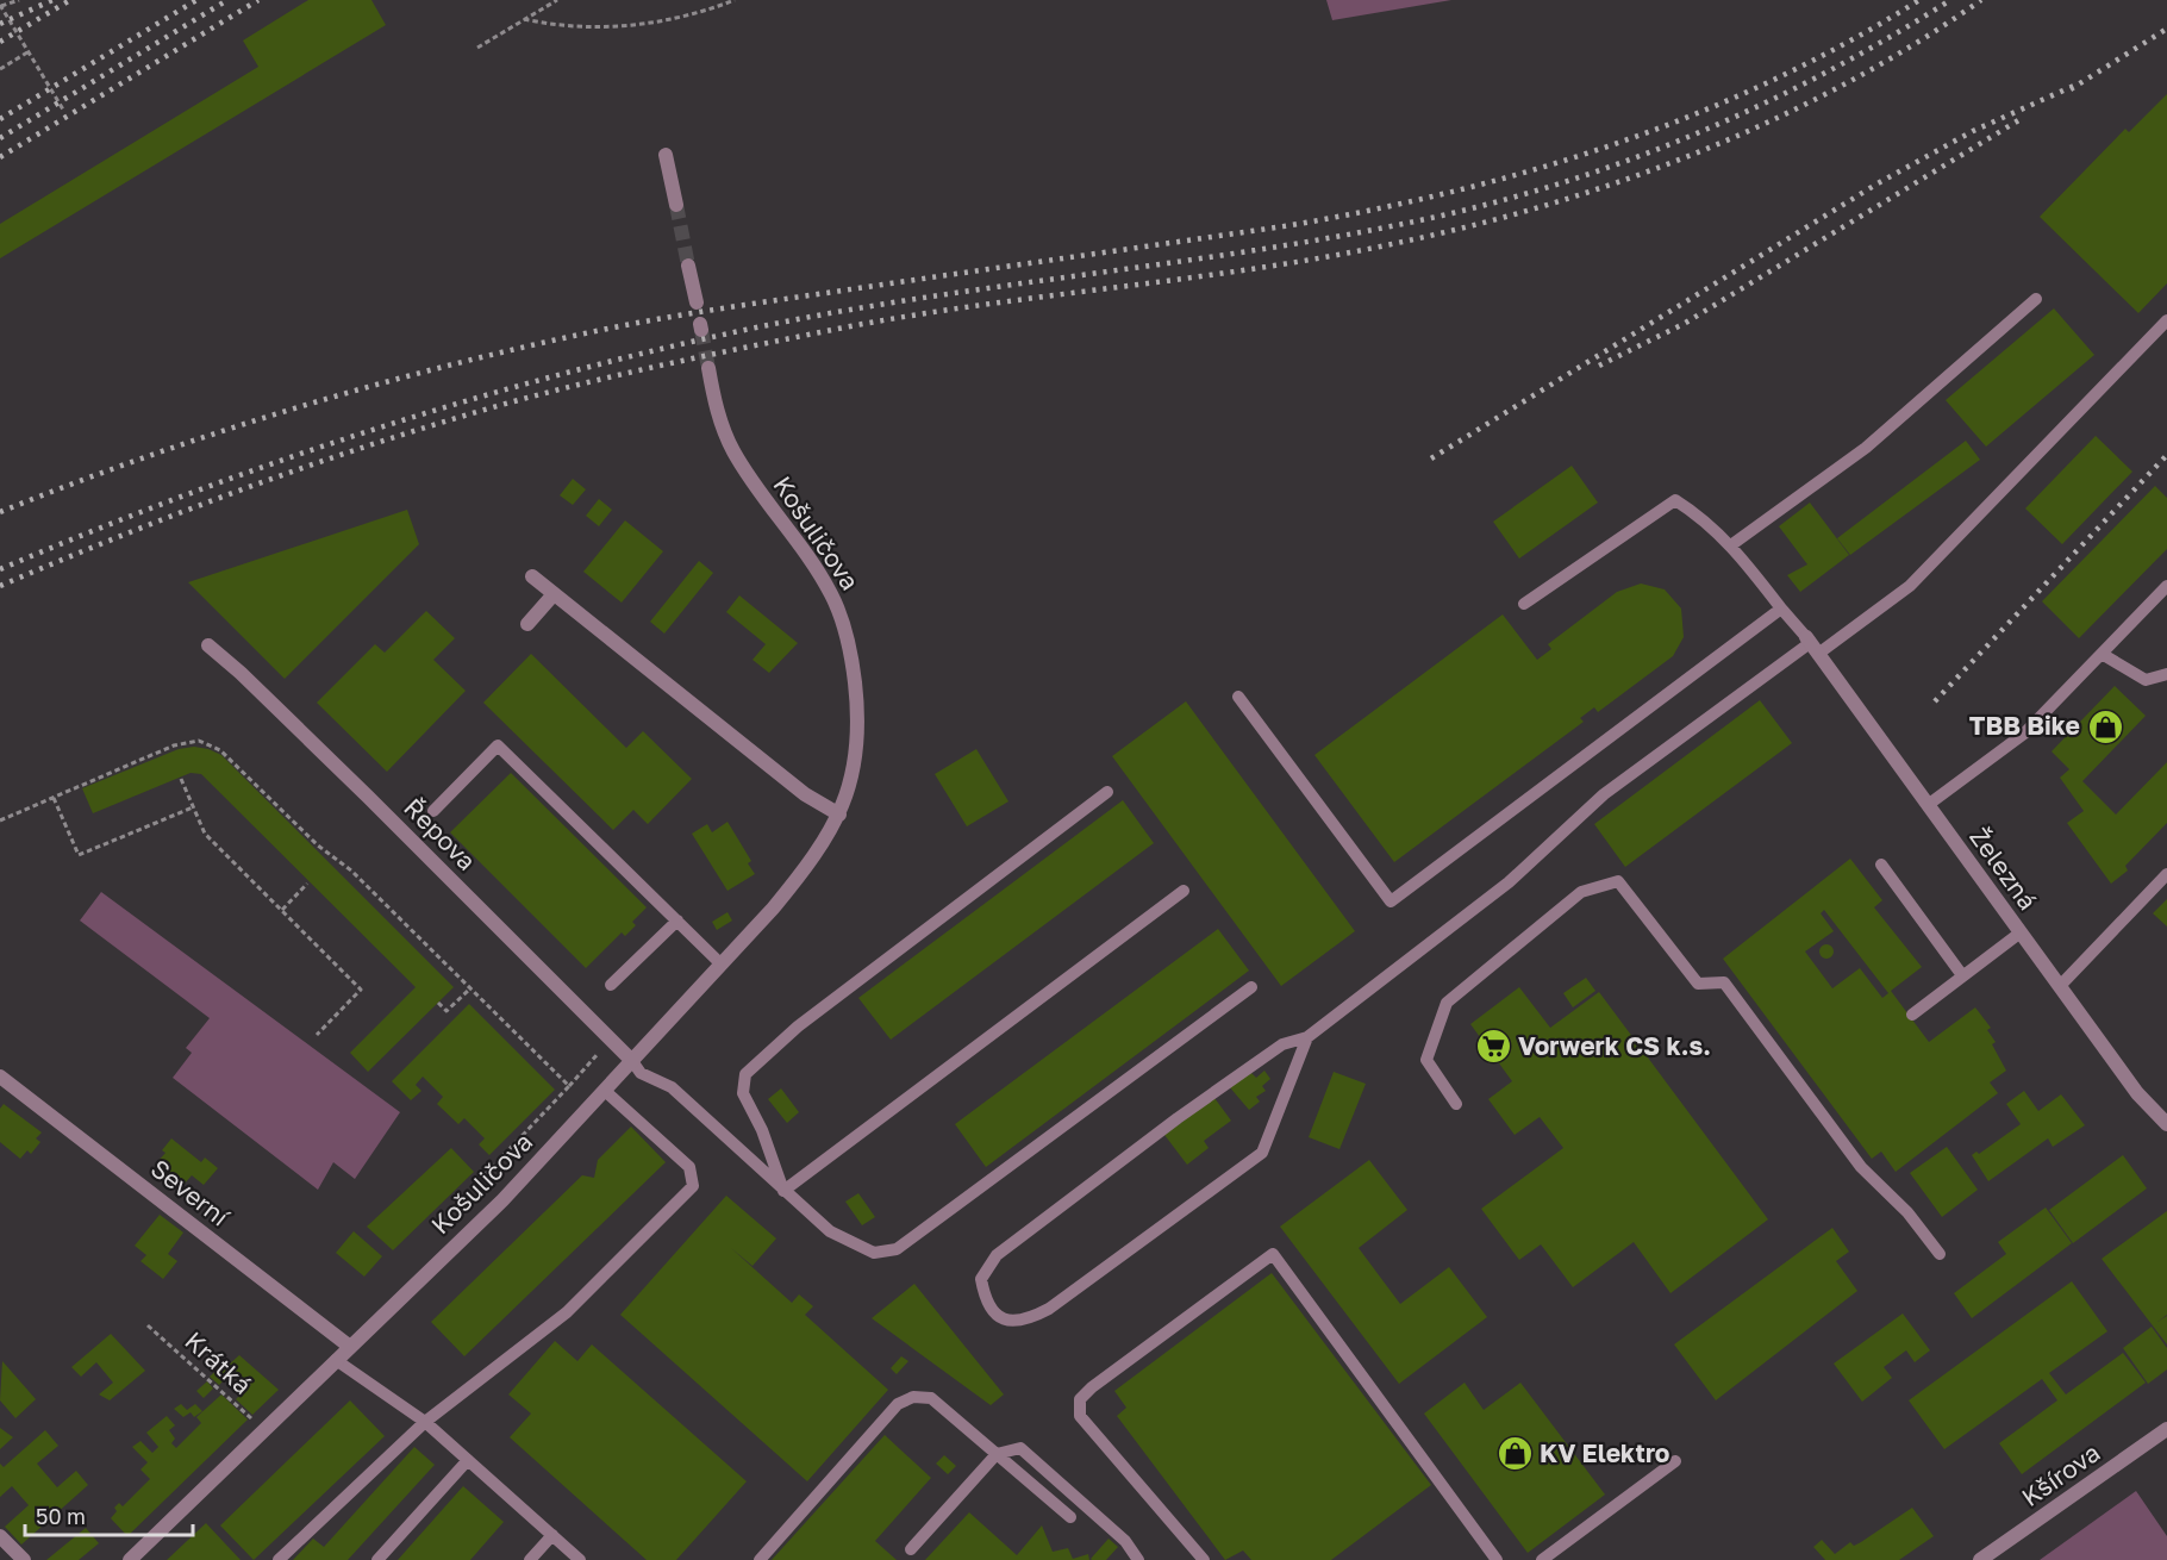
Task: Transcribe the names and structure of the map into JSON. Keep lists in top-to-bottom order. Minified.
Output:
{"streets":{"street":["Košuličova","Řepova","Železná","Severní","Kšírova"],"path":["Krátká"]},"crossings":[["Košuličova","Řepova"],["Košuličova","Severní"],["Košuličova","Krátká"]],"places":{"shop":["TBB Bike","KV Elektro"],"supermarket":["Vorwerk CS k.s."]},"scale_bar":"50 m"}
